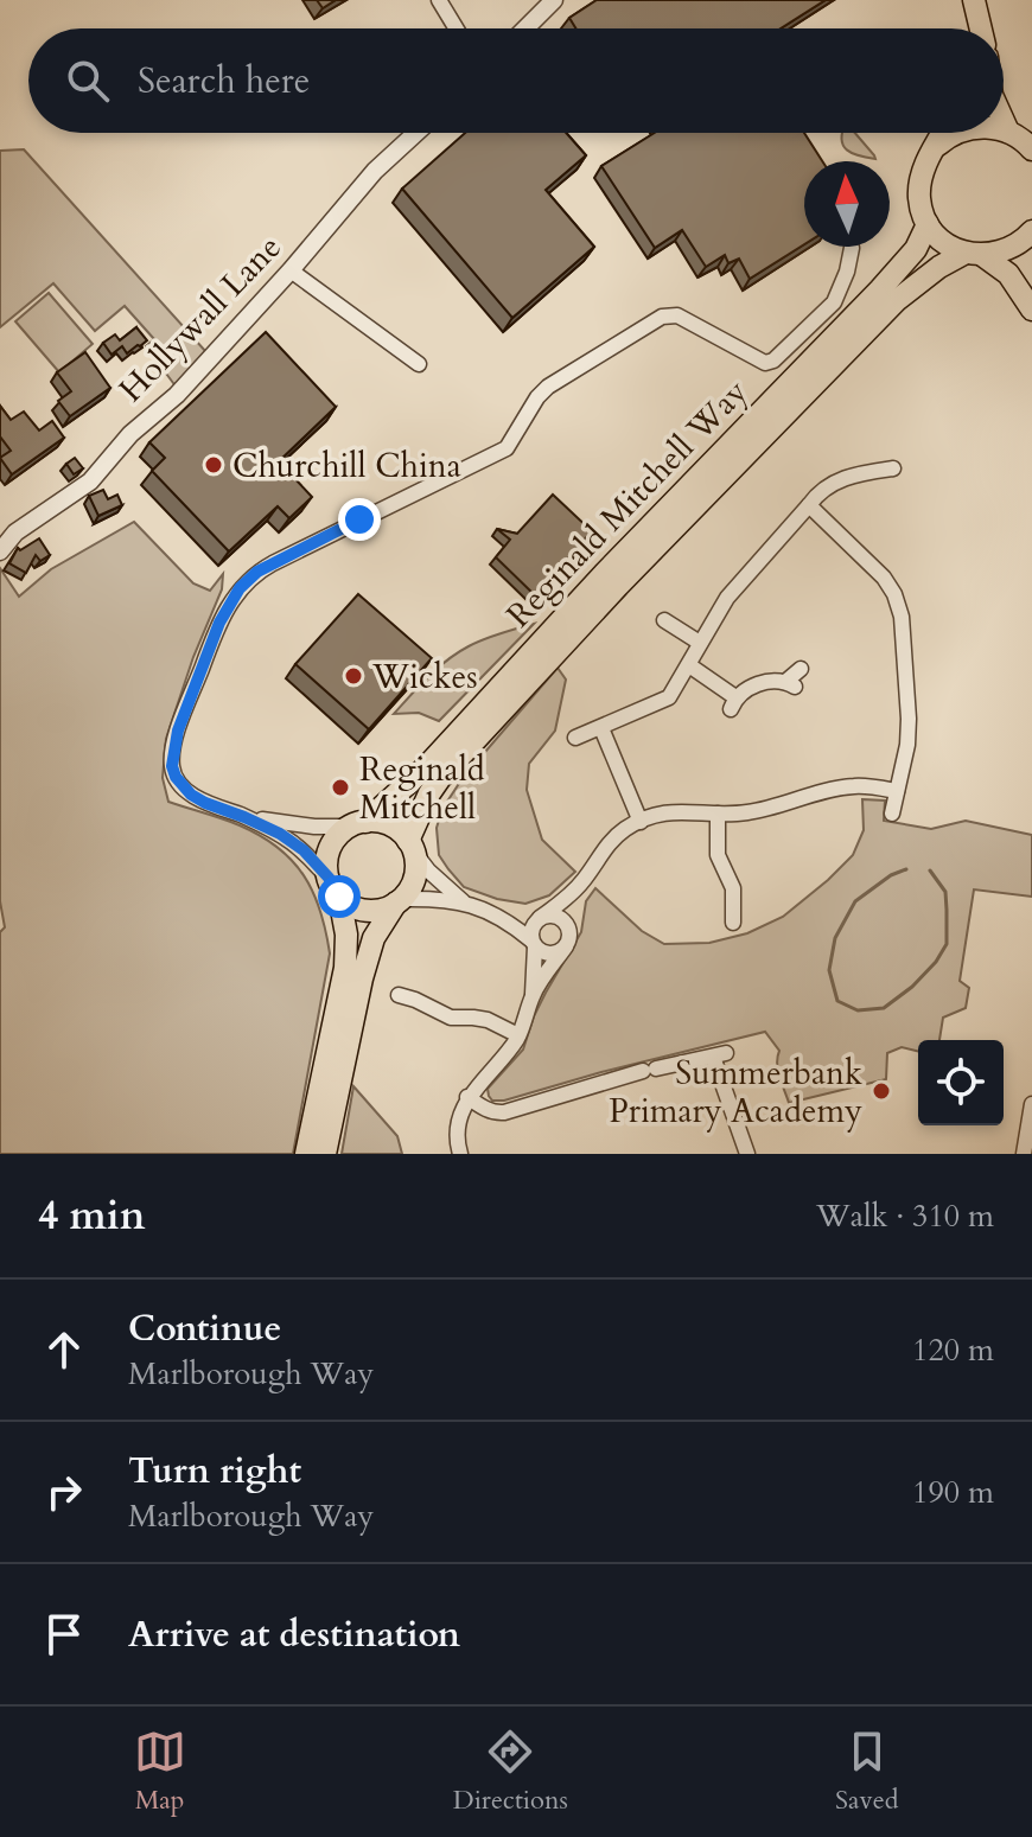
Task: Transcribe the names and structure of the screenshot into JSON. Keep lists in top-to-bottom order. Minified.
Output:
{"streets":{"main road":["Reginald Mitchell Way"],"street":["Hollywall Lane"]},"places":["Churchill China","Wickes","Reginald Mitchell","Summerbank Primary Academy"],"north":"top","page":{"search":"Search here","heading":["4 min","Walk · 310 m"],"list":[["Continue","Marlborough Way","120 m"],["Turn right","Marlborough Way","190 m"],"Arrive at destination"],"nav":["Map","Directions","Saved"]}}
